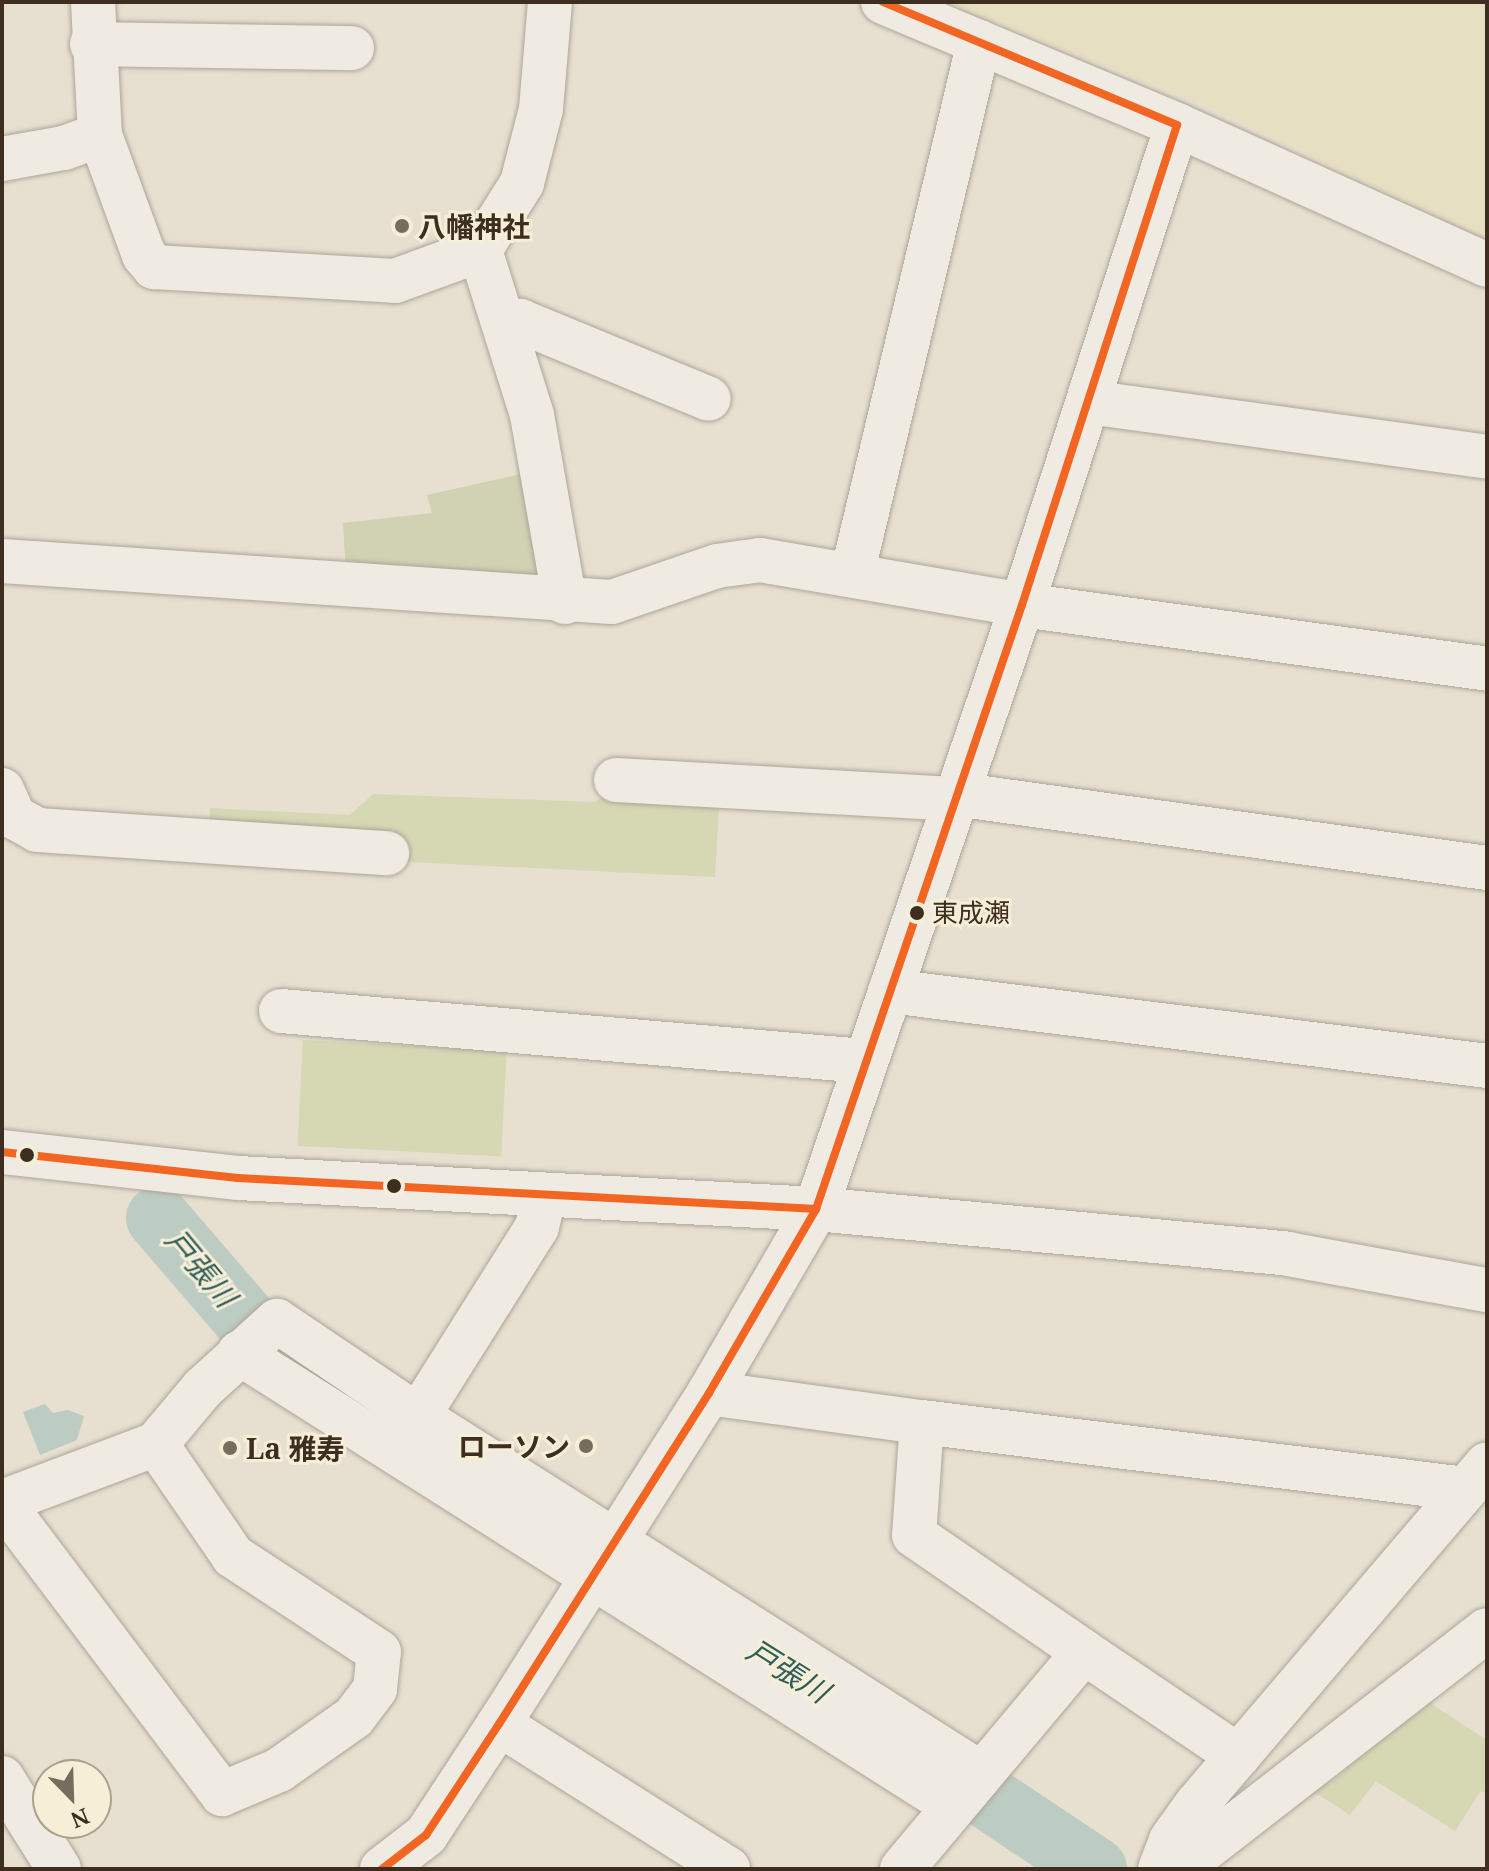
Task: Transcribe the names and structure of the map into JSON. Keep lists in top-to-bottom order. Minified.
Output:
{"water":["戸張川"],"places":["八幡神社","東成瀬","ローソン","La 雅寿"],"north":"bottom right"}
